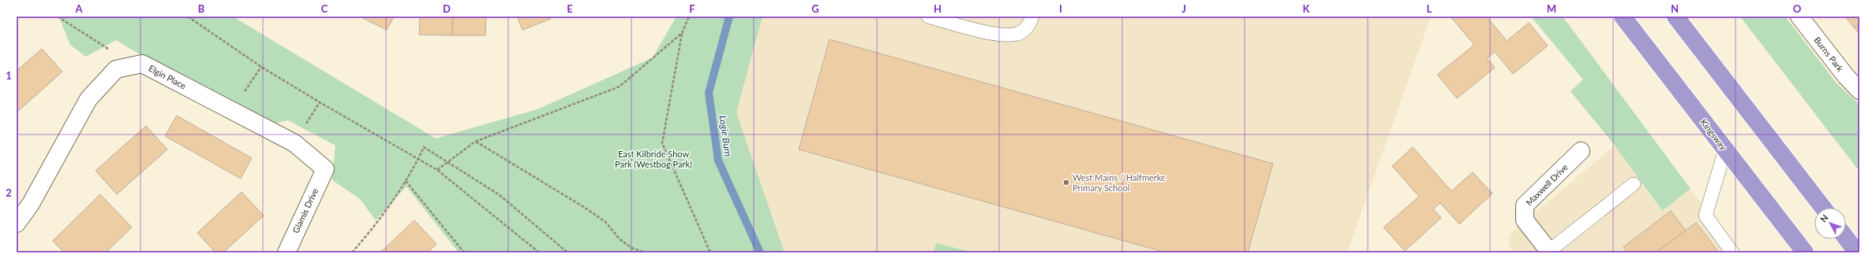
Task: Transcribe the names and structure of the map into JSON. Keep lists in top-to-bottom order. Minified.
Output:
{"streets":{"highway":["Kingsway"],"street":["Burns Park","Elgin Place","Maxwell Drive","Glamis Drive"]},"crossings":[["Elgin Place","Glamis Drive"]],"water":["Logie Burn"],"parks":["East Kilbride Show Park (Westbog Park)"],"places":["West Mains / Halfmerke Primary School"],"north":"top left","grid":{"columns":["A","B","C","D","E","F","G","H","I","J","K","L","M","N","O"],"rows":["1","2"]}}
